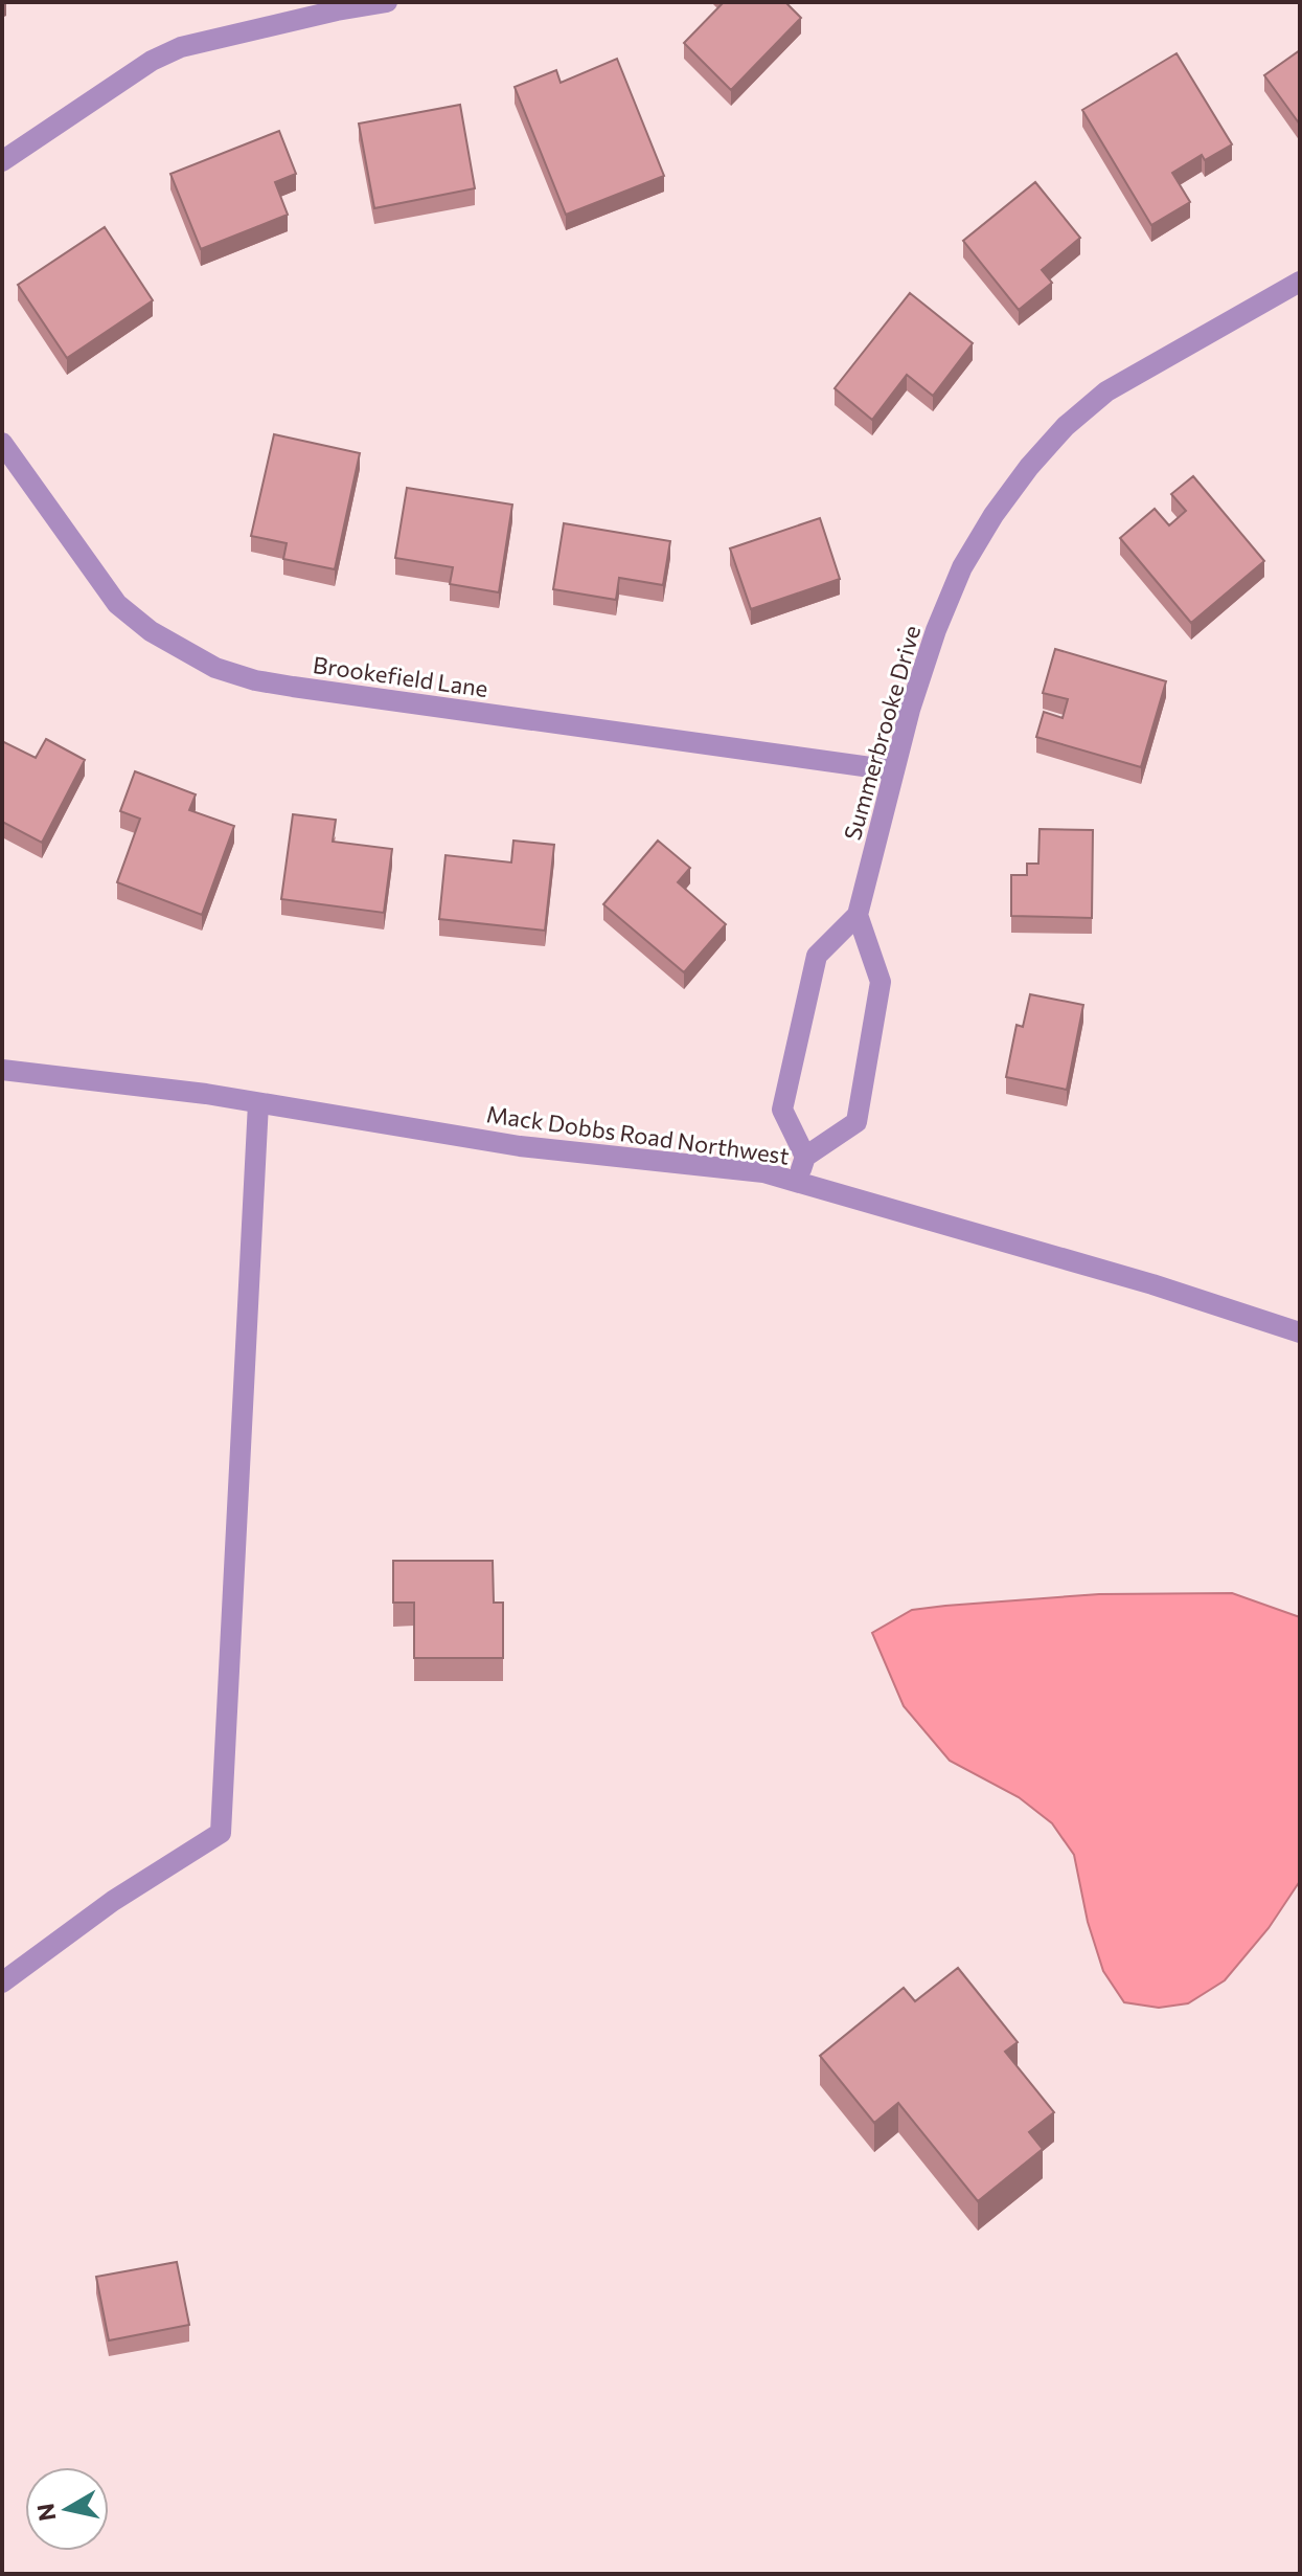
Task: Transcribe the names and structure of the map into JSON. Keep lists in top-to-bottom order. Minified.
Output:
{"streets":{"street":["Brookefield Lane","Summerbrooke Drive","Mack Dobbs Road Northwest"]},"crossings":[["Brookefield Lane","Summerbrooke Drive"]],"north":"left"}
